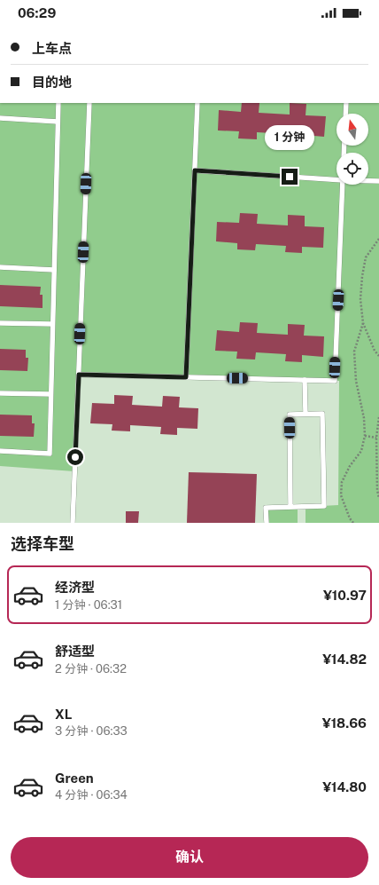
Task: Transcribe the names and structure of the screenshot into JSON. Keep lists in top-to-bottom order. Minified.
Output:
{"north":"top","page":{"status":"06:29","banner":["上车点","目的地"],"bubble":"1 分钟","heading":"选择车型","list":[{"name":"经济型","note":"1 分钟 · 06:31","value":"¥10.97"},{"name":"舒适型","note":"2 分钟 · 06:32","value":"¥14.82"},{"name":"XL","note":"3 分钟 · 06:33","value":"¥18.66"},{"name":"Green","note":"4 分钟 · 06:34","value":"¥14.80"}],"buttons":"确认"}}
